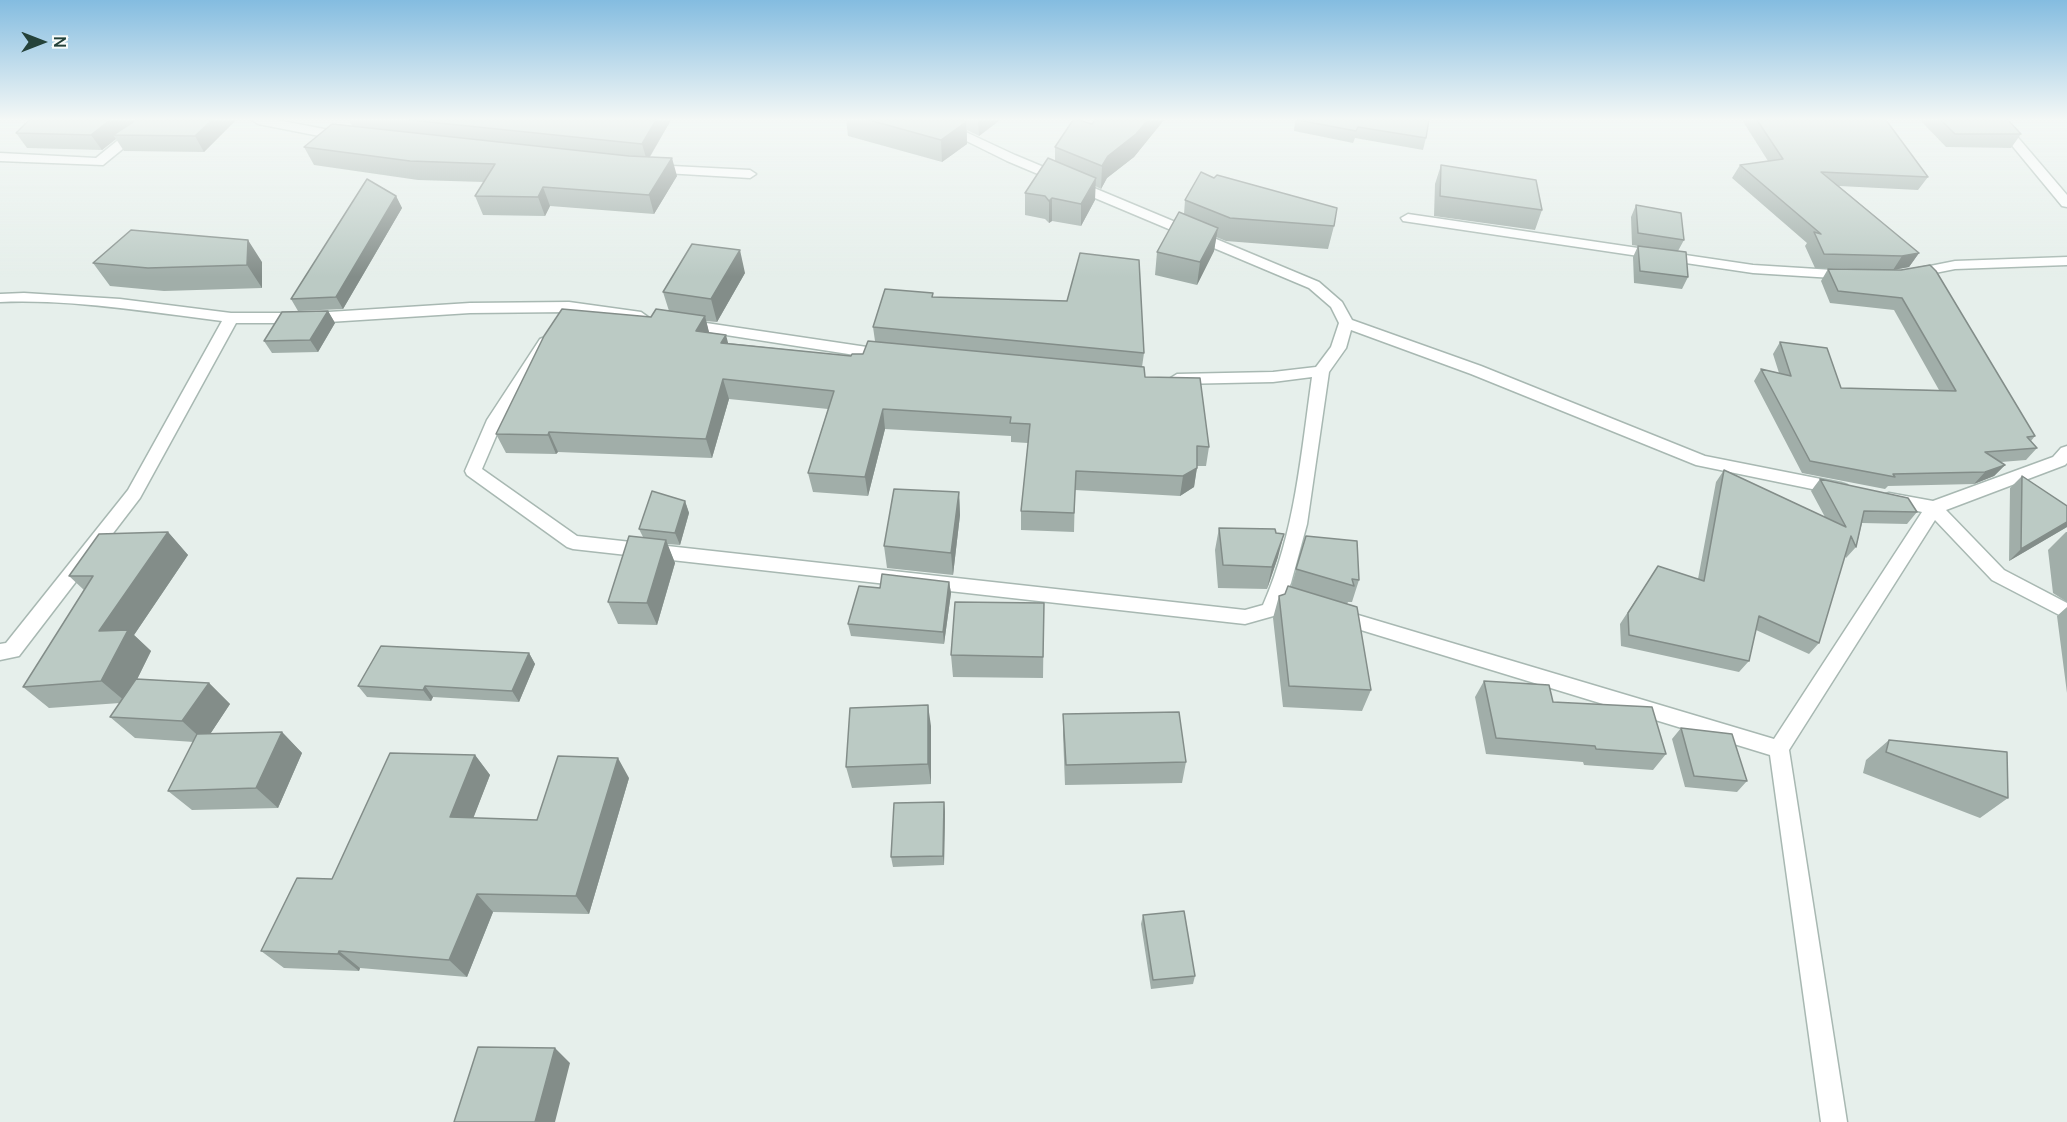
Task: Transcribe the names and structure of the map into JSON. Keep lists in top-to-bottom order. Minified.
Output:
{"north":"right"}
